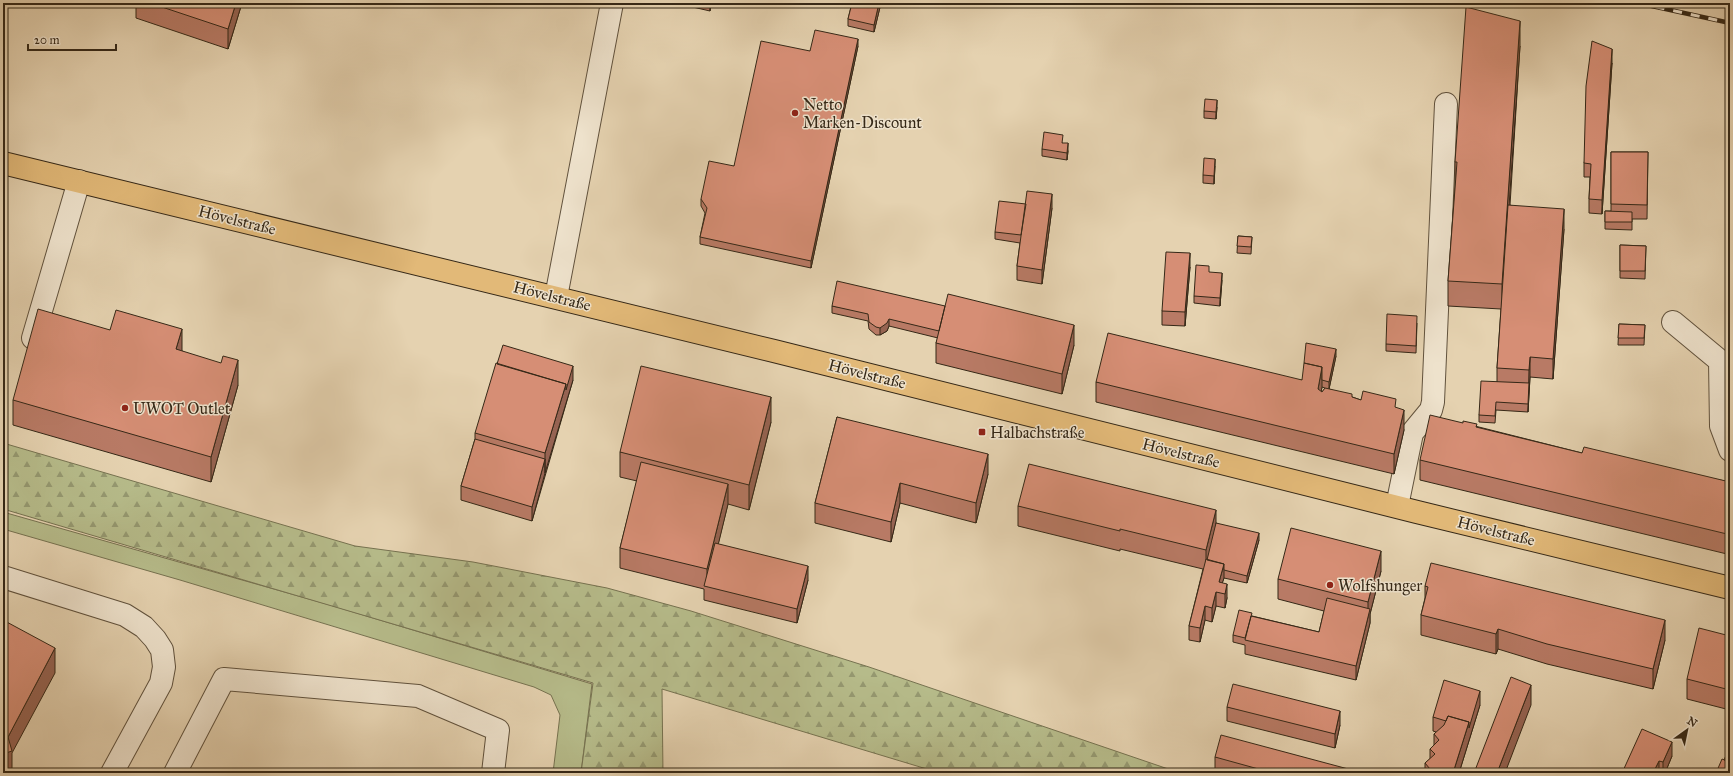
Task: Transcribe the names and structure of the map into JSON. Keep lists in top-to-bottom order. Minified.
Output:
{"streets":{"main road":["Hövelstraße"]},"places":{"other":["Netto Marken-Discount","UWOT Outlet","Wolfshunger"],"transit":["Halbachstraße"]},"scale_bar":"20 m","north":"top right"}
